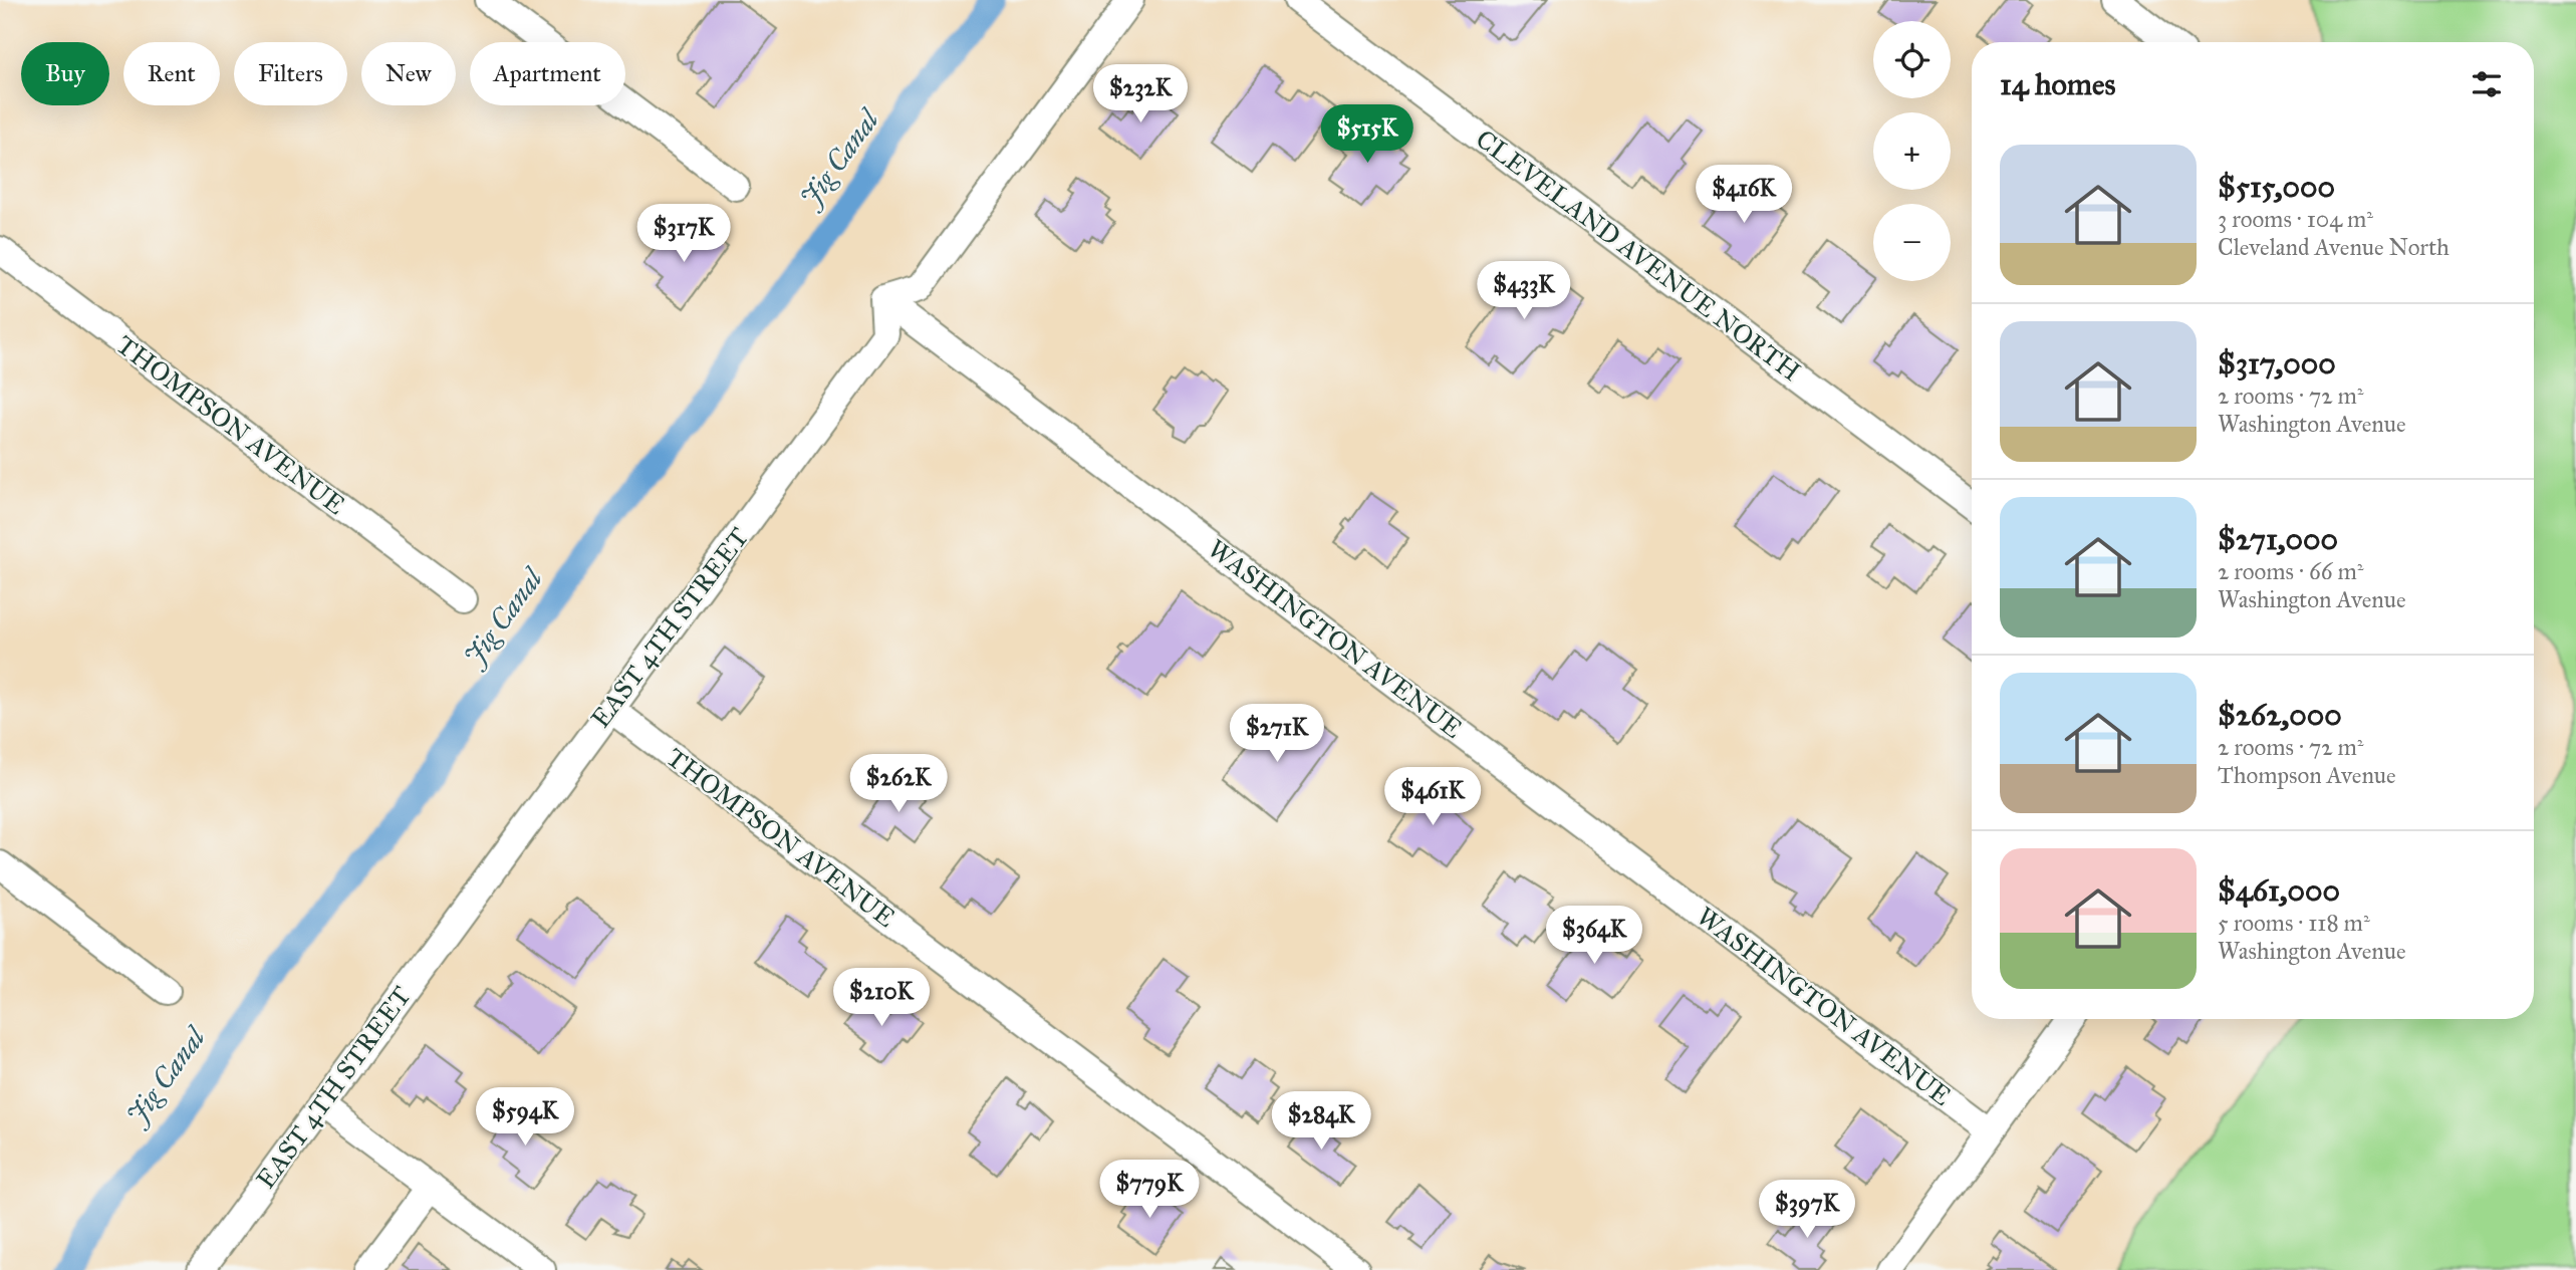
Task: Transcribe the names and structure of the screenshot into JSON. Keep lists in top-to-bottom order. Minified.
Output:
{"streets":{"street":["CLEVELAND AVENUE NORTH","THOMPSON AVENUE","EAST 4TH STREET","WASHINGTON AVENUE"]},"crossings":[["THOMPSON AVENUE","EAST 4TH STREET"],["EAST 4TH STREET","WASHINGTON AVENUE"]],"water":["Jig Canal"],"page":{"map_buttons":["+","−"],"chip":["Buy","Rent","Filters","New","Apartment"],"heading":"14 homes","price":["$232K","$515K","$416K","$317K","$433K","$271K","$262K","$461K","$364K","$210K","$594K","$284K","$779K","$397K"],"list":[{"name":"$515,000","note":"3 rooms · 104 m² · Cleveland Avenue North"},{"name":"$317,000","note":"2 rooms · 72 m² · Washington Avenue"},{"name":"$271,000","note":"2 rooms · 66 m² · Washington Avenue"},{"name":"$262,000","note":"2 rooms · 72 m² · Thompson Avenue"},{"name":"$461,000","note":"5 rooms · 118 m² · Washington Avenue"}]}}
